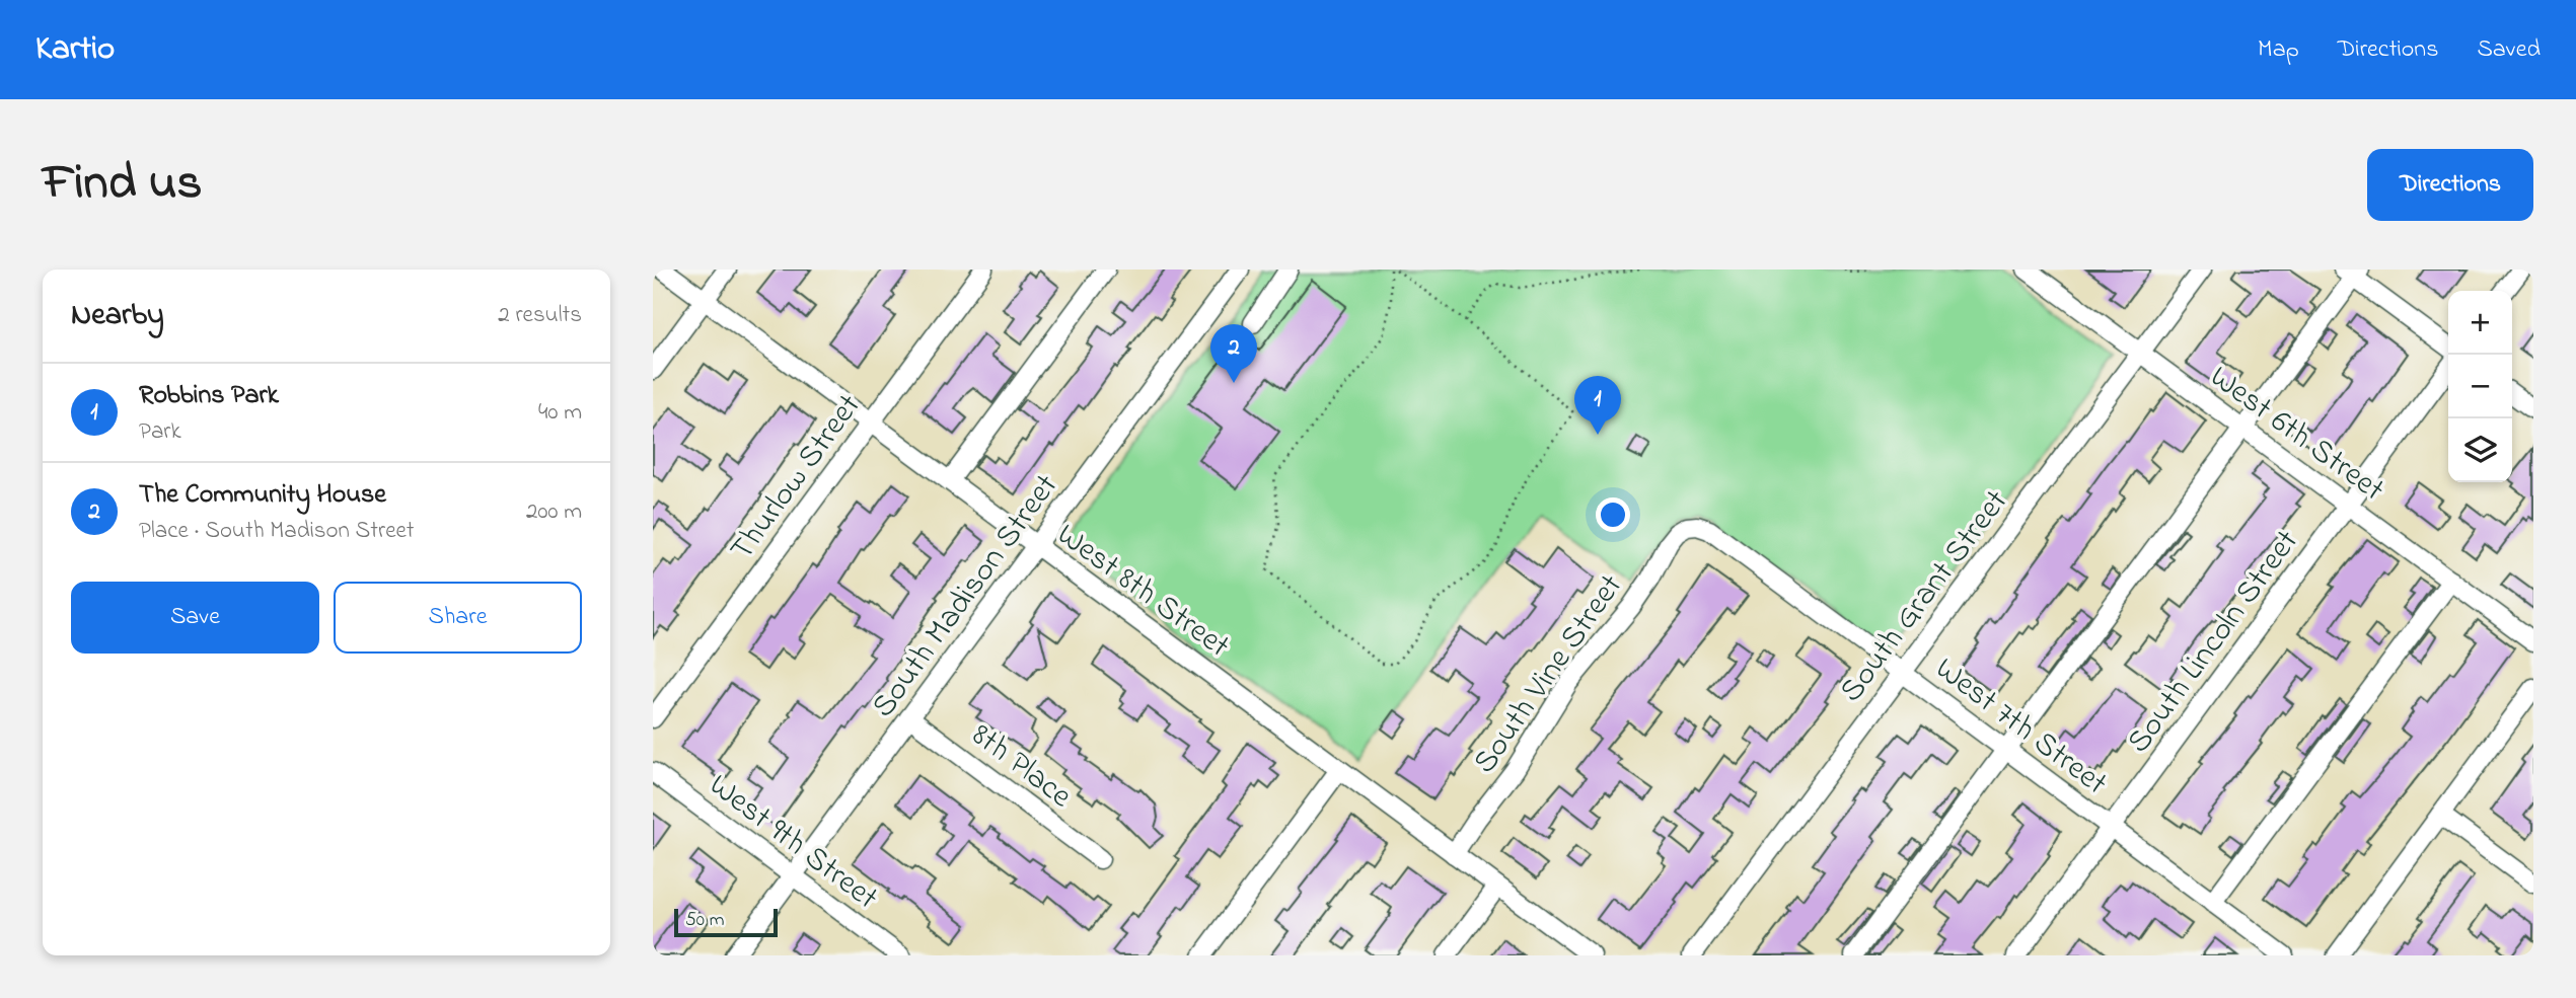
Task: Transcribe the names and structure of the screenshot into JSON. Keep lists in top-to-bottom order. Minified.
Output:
{"streets":{"street":["West 6th Street","Thurlow Street","West 8th Street","South Madison Street","South Grant Street","South Lincoln Street","South Vine Street","West 7th Street","8th Place","West 9th Street"]},"crossings":[["West 6th Street","South Grant Street"],["West 6th Street","South Lincoln Street"],["Thurlow Street","West 8th Street"],["West 8th Street","South Madison Street"],["West 8th Street","South Vine Street"],["South Madison Street","8th Place"],["South Madison Street","West 9th Street"],["South Grant Street","West 7th Street"],["South Lincoln Street","West 7th Street"],["South Vine Street","West 7th Street"]],"scale_bar":"50 m","page":{"header":"Kartio","nav":["Map","Directions","Saved"],"title":"Find us","buttons":["Directions",["Save","Share"]],"heading":["Nearby","2 results"],"map_buttons":["+","−"],"pins":["2","1"],"list":[{"mark":"1","name":"Robbins Park","note":"Park","value":"40 m"},{"mark":"2","name":"The Community House","note":"Place · South Madison Street","value":"200 m"}],"scale":"50 m"}}
